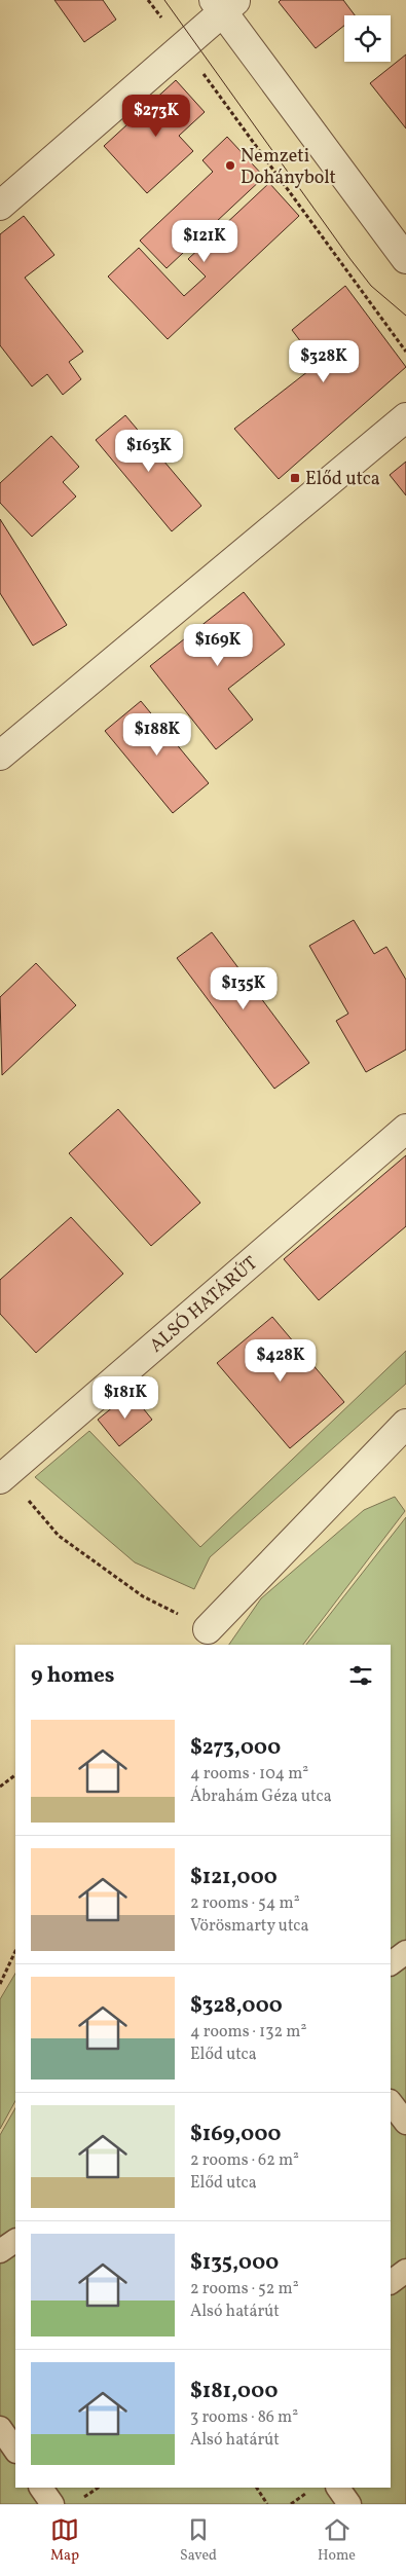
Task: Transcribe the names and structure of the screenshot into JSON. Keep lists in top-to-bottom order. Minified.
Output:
{"streets":{"street":["ALSÓ HATÁRÚT"]},"places":{"other":["Nemzeti Dohánybolt"],"transit":["Előd utca"]},"page":{"price":["$273K","$121K","$328K","$163K","$169K","$188K","$135K","$428K","$181K"],"heading":"9 homes","list":[{"name":"$273,000","note":"4 rooms · 104 m² · Ábrahám Géza utca"},{"name":"$121,000","note":"2 rooms · 54 m² · Vörösmarty utca"},{"name":"$328,000","note":"4 rooms · 132 m² · Előd utca"},{"name":"$169,000","note":"2 rooms · 62 m² · Előd utca"},{"name":"$135,000","note":"2 rooms · 52 m² · Alsó határút"},{"name":"$181,000","note":"3 rooms · 86 m² · Alsó határút"}],"tabs":["Map","Saved","Home"]}}
